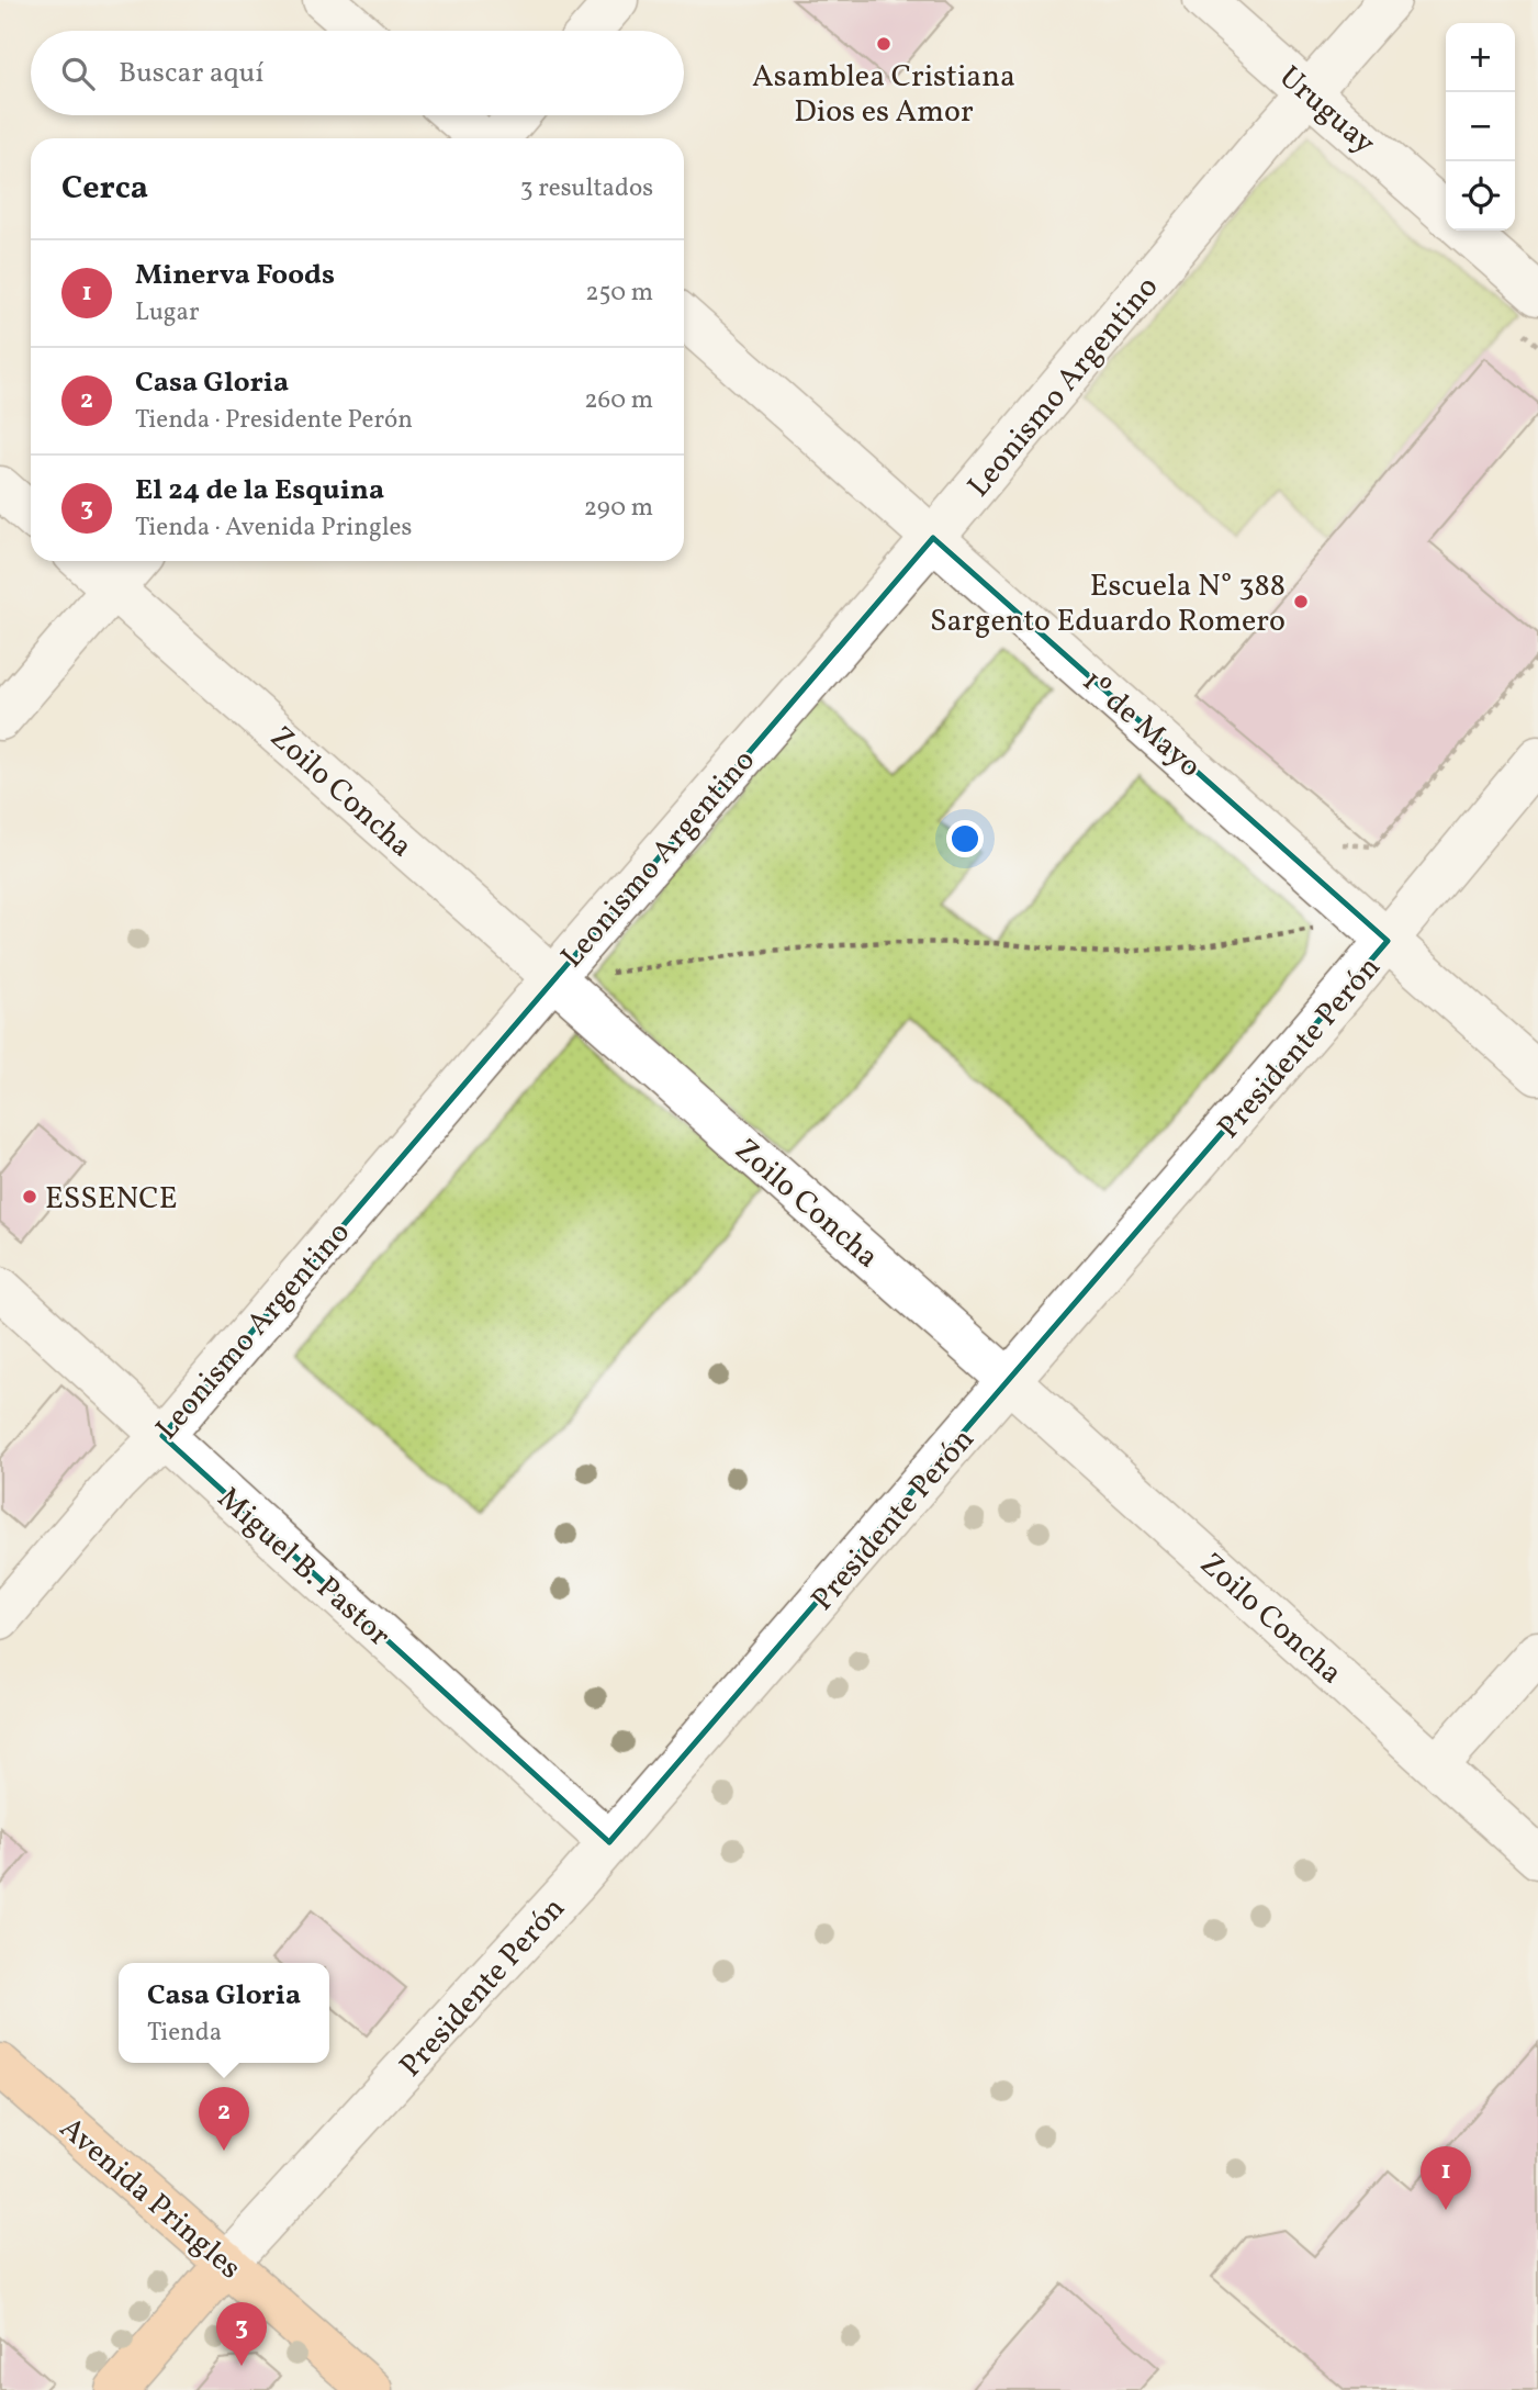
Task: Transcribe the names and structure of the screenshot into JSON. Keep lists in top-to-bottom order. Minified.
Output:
{"streets":{"main road":["Avenida Pringles"],"street":["Uruguay","Leonismo Argentino","1º de Mayo","Zoilo Concha","Presidente Perón","Miguel B. Pastor"]},"crossings":[["Uruguay","Leonismo Argentino"],["Leonismo Argentino","1º de Mayo"],["Leonismo Argentino","Zoilo Concha"],["Leonismo Argentino","Miguel B. Pastor"],["1º de Mayo","Presidente Perón"],["Zoilo Concha","Presidente Perón"],["Presidente Perón","Miguel B. Pastor"],["Presidente Perón","Avenida Pringles"]],"places":["Asamblea Cristiana Dios es Amor","Escuela N° 388 Sargento Eduardo Romero","ESSENCE"],"page":{"map_buttons":["+","−"],"search":"Buscar aquí","heading":["Cerca","3 resultados"],"list":[{"mark":"1","name":"Minerva Foods","note":"Lugar","value":"250 m"},{"mark":"2","name":"Casa Gloria","note":"Tienda · Presidente Perón","value":"260 m"},{"mark":"3","name":"El 24 de la Esquina","note":"Tienda · Avenida Pringles","value":"290 m"}],"popup":["Casa Gloria","Tienda"],"pins":["2","1","3"]}}
